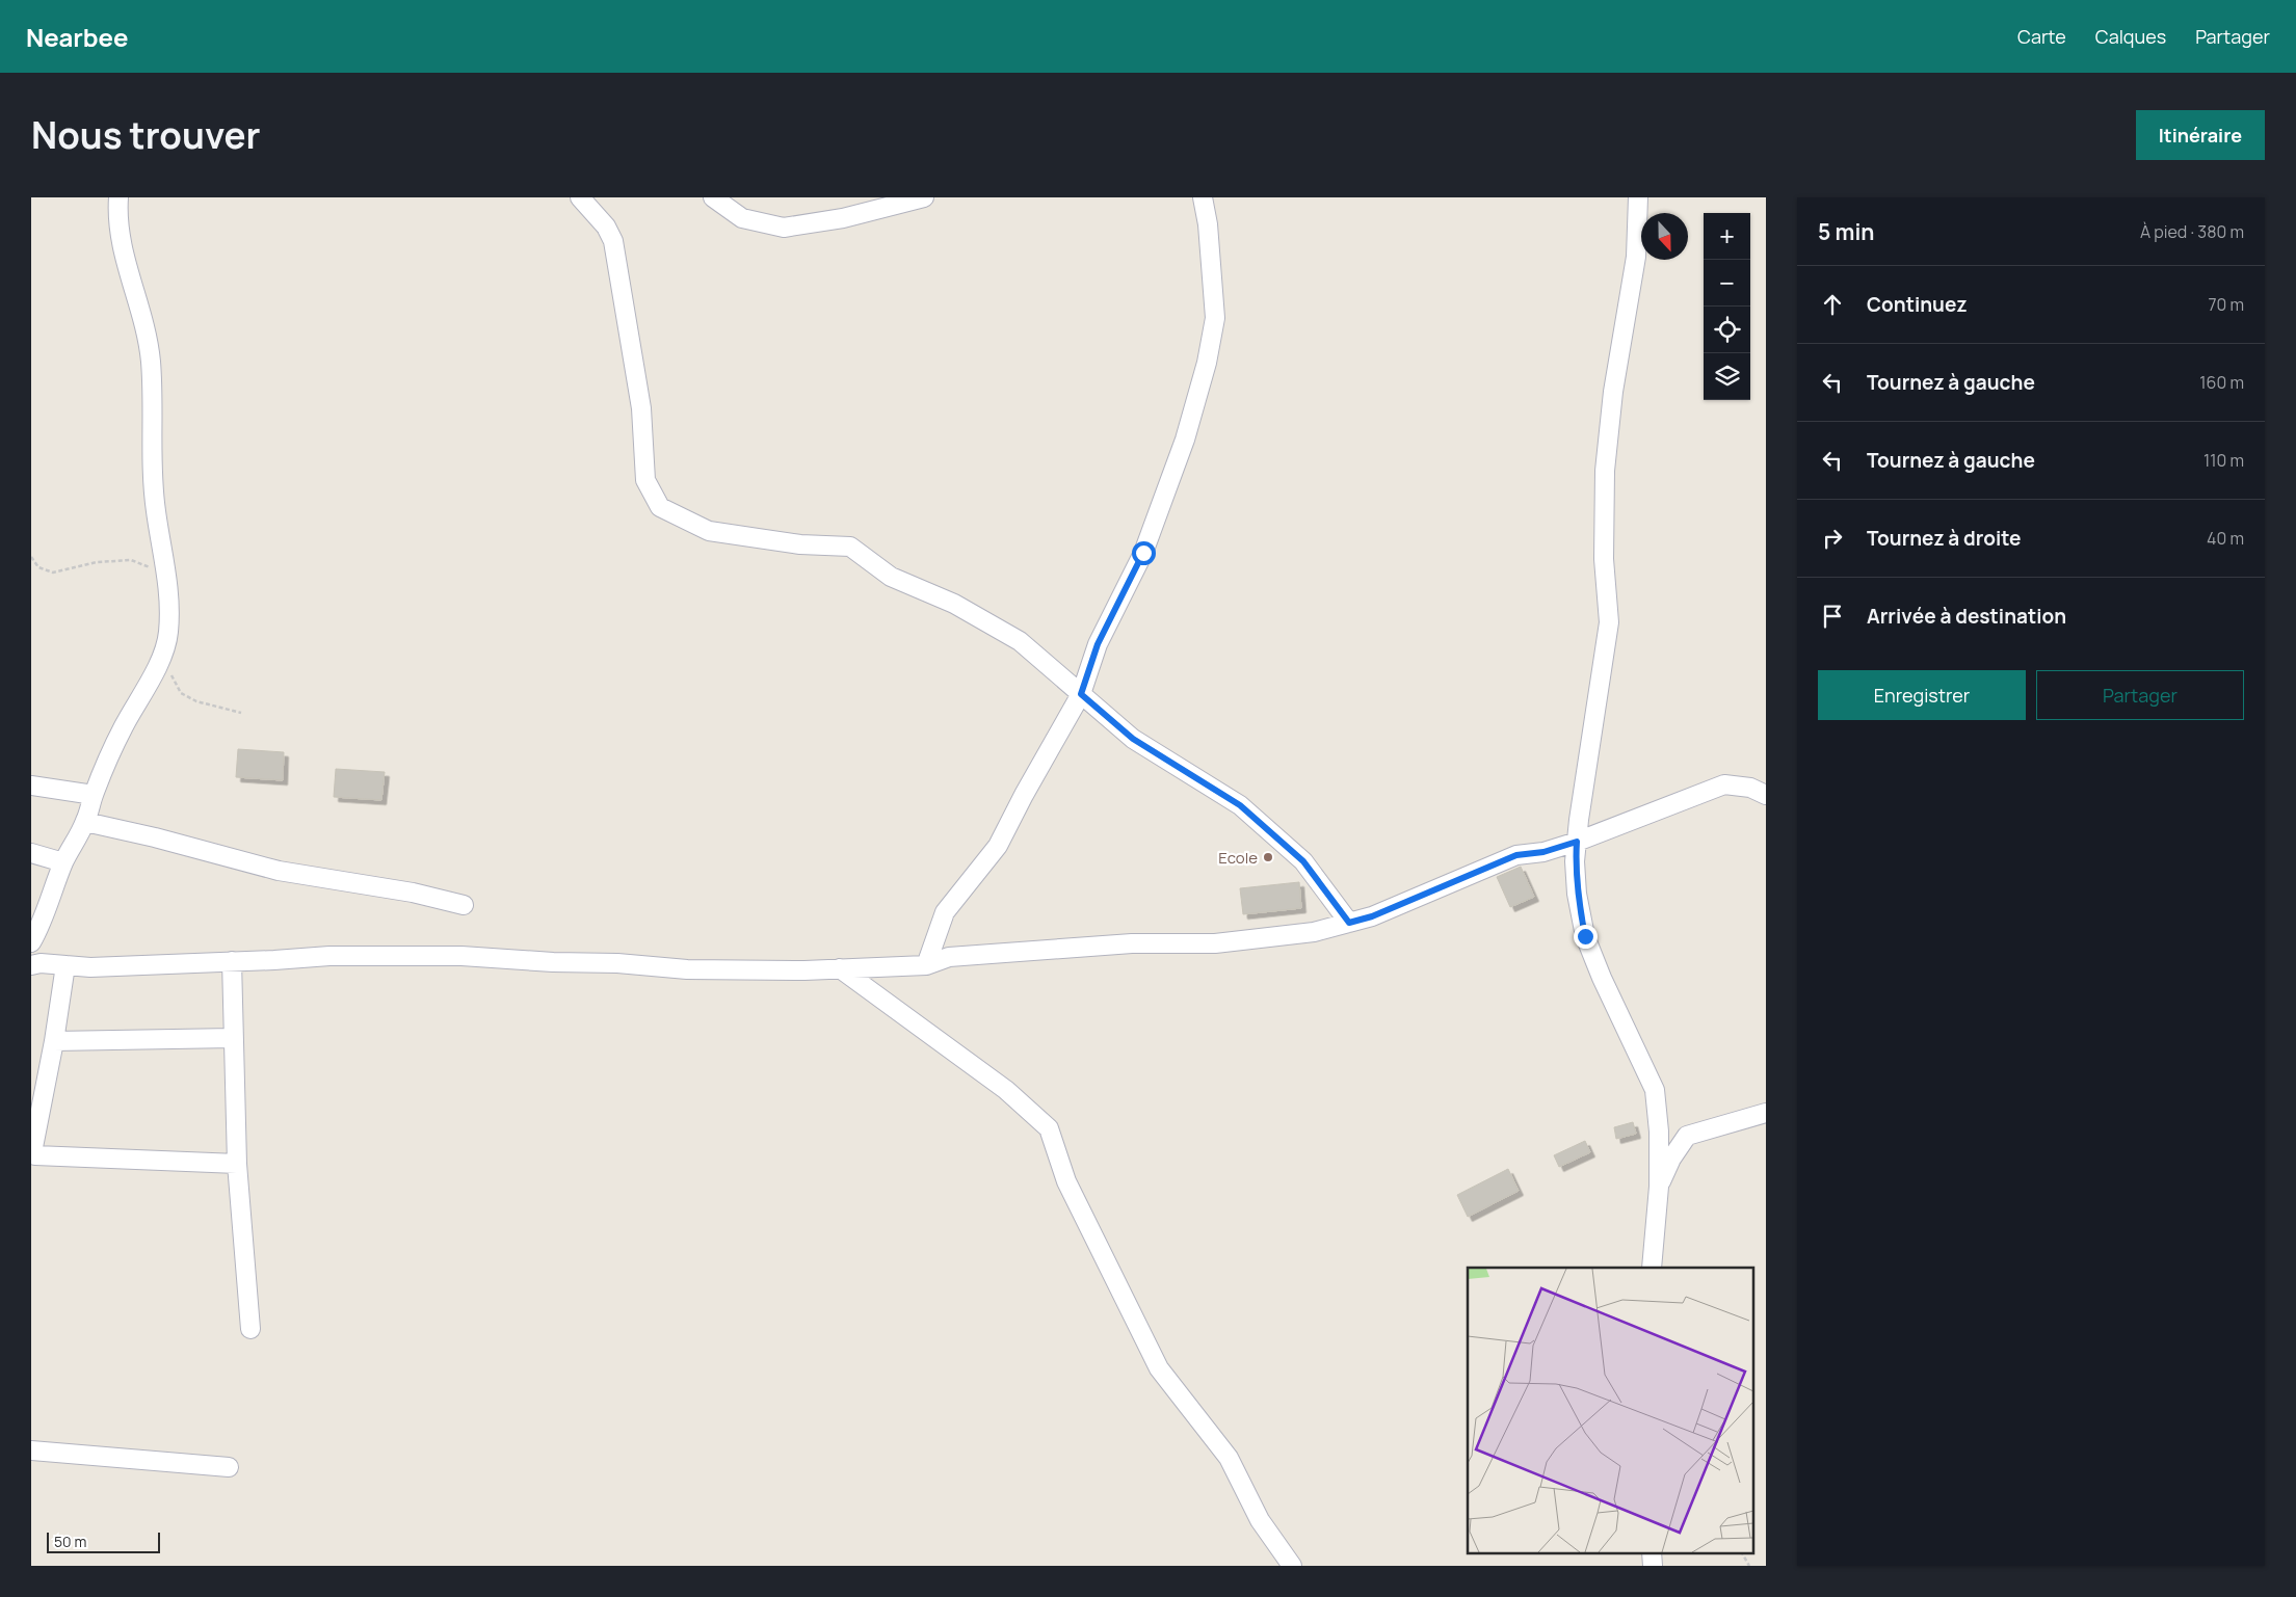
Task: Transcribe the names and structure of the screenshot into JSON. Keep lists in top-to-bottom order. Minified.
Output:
{"places":["Ecole"],"scale_bar":"50 m","north":"bottom","page":{"header":"Nearbee","nav":["Carte","Calques","Partager"],"title":"Nous trouver","buttons":["Itinéraire",["Enregistrer","Partager"]],"heading":["5 min","À pied · 380 m"],"map_buttons":["+","−"],"list":[["Continuez","70 m"],["Tournez à gauche","160 m"],["Tournez à gauche","110 m"],["Tournez à droite","40 m"],"Arrivée à destination"],"scale":"50 m"}}
